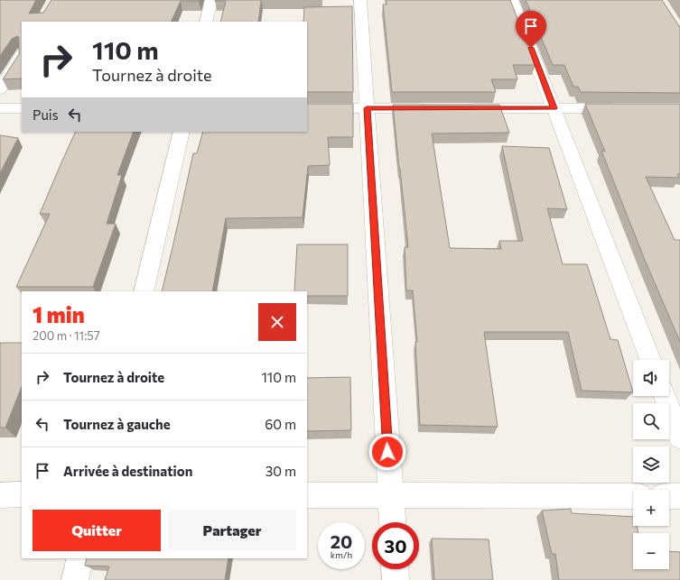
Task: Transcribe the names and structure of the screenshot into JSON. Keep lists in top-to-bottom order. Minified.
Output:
{"page":{"turn":["110 m","Tournez à droite"],"then":"Puis","heading":["1 min","200 m · 11:57"],"list":[{"name":"Tournez à droite","value":"110 m"},{"name":"Tournez à gauche","value":"60 m"},{"name":"Arrivée à destination","value":"30 m"}],"map_buttons":["+","−"],"buttons":["Quitter","Partager"],"speed":"20 km/h","limit":"30"}}
